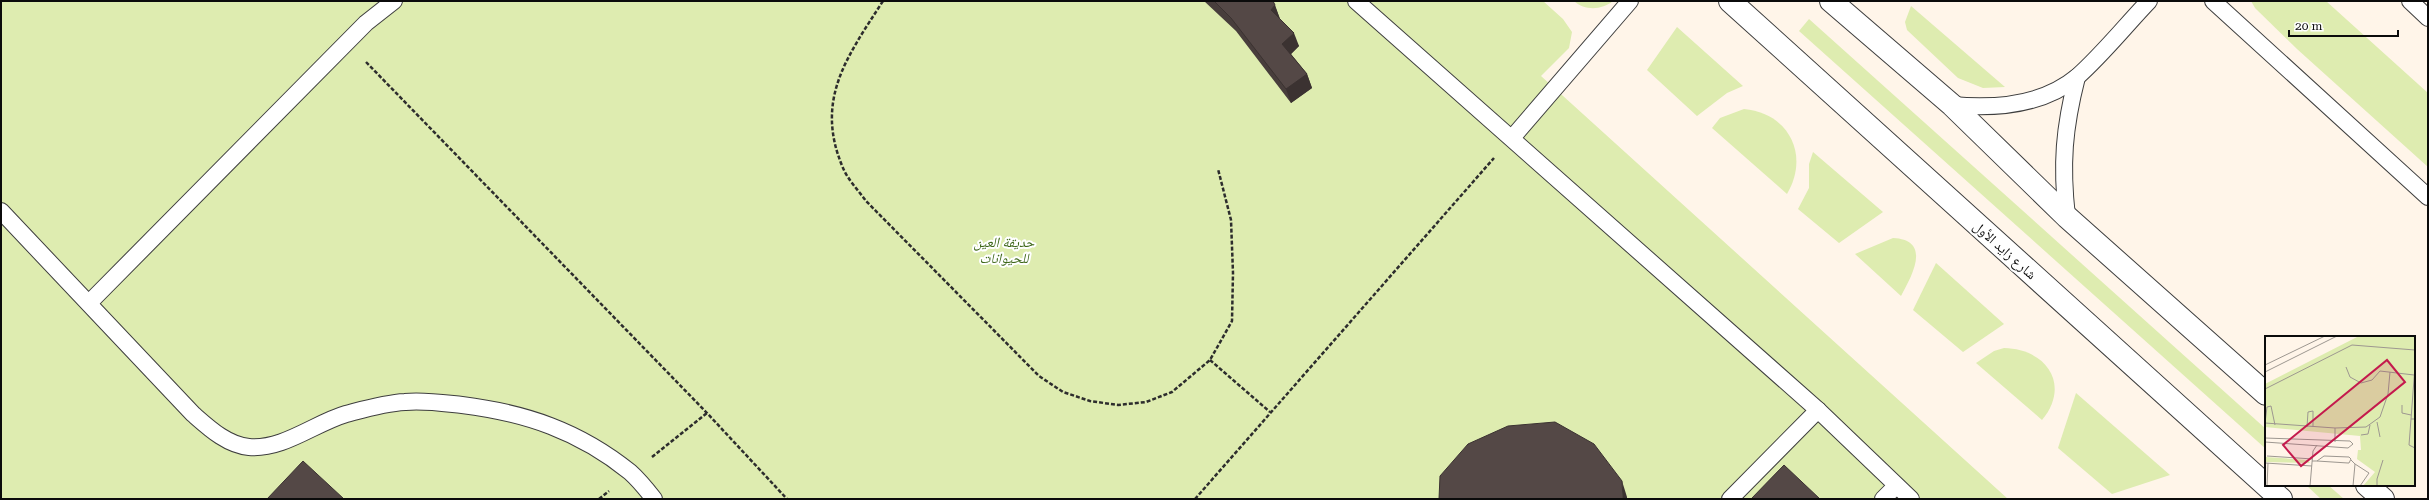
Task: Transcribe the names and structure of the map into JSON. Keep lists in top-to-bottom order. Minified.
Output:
{"streets":{"street":["شارع زايد الأول"]},"parks":["حديقة العين للحيوانات"],"scale_bar":"20 m"}
